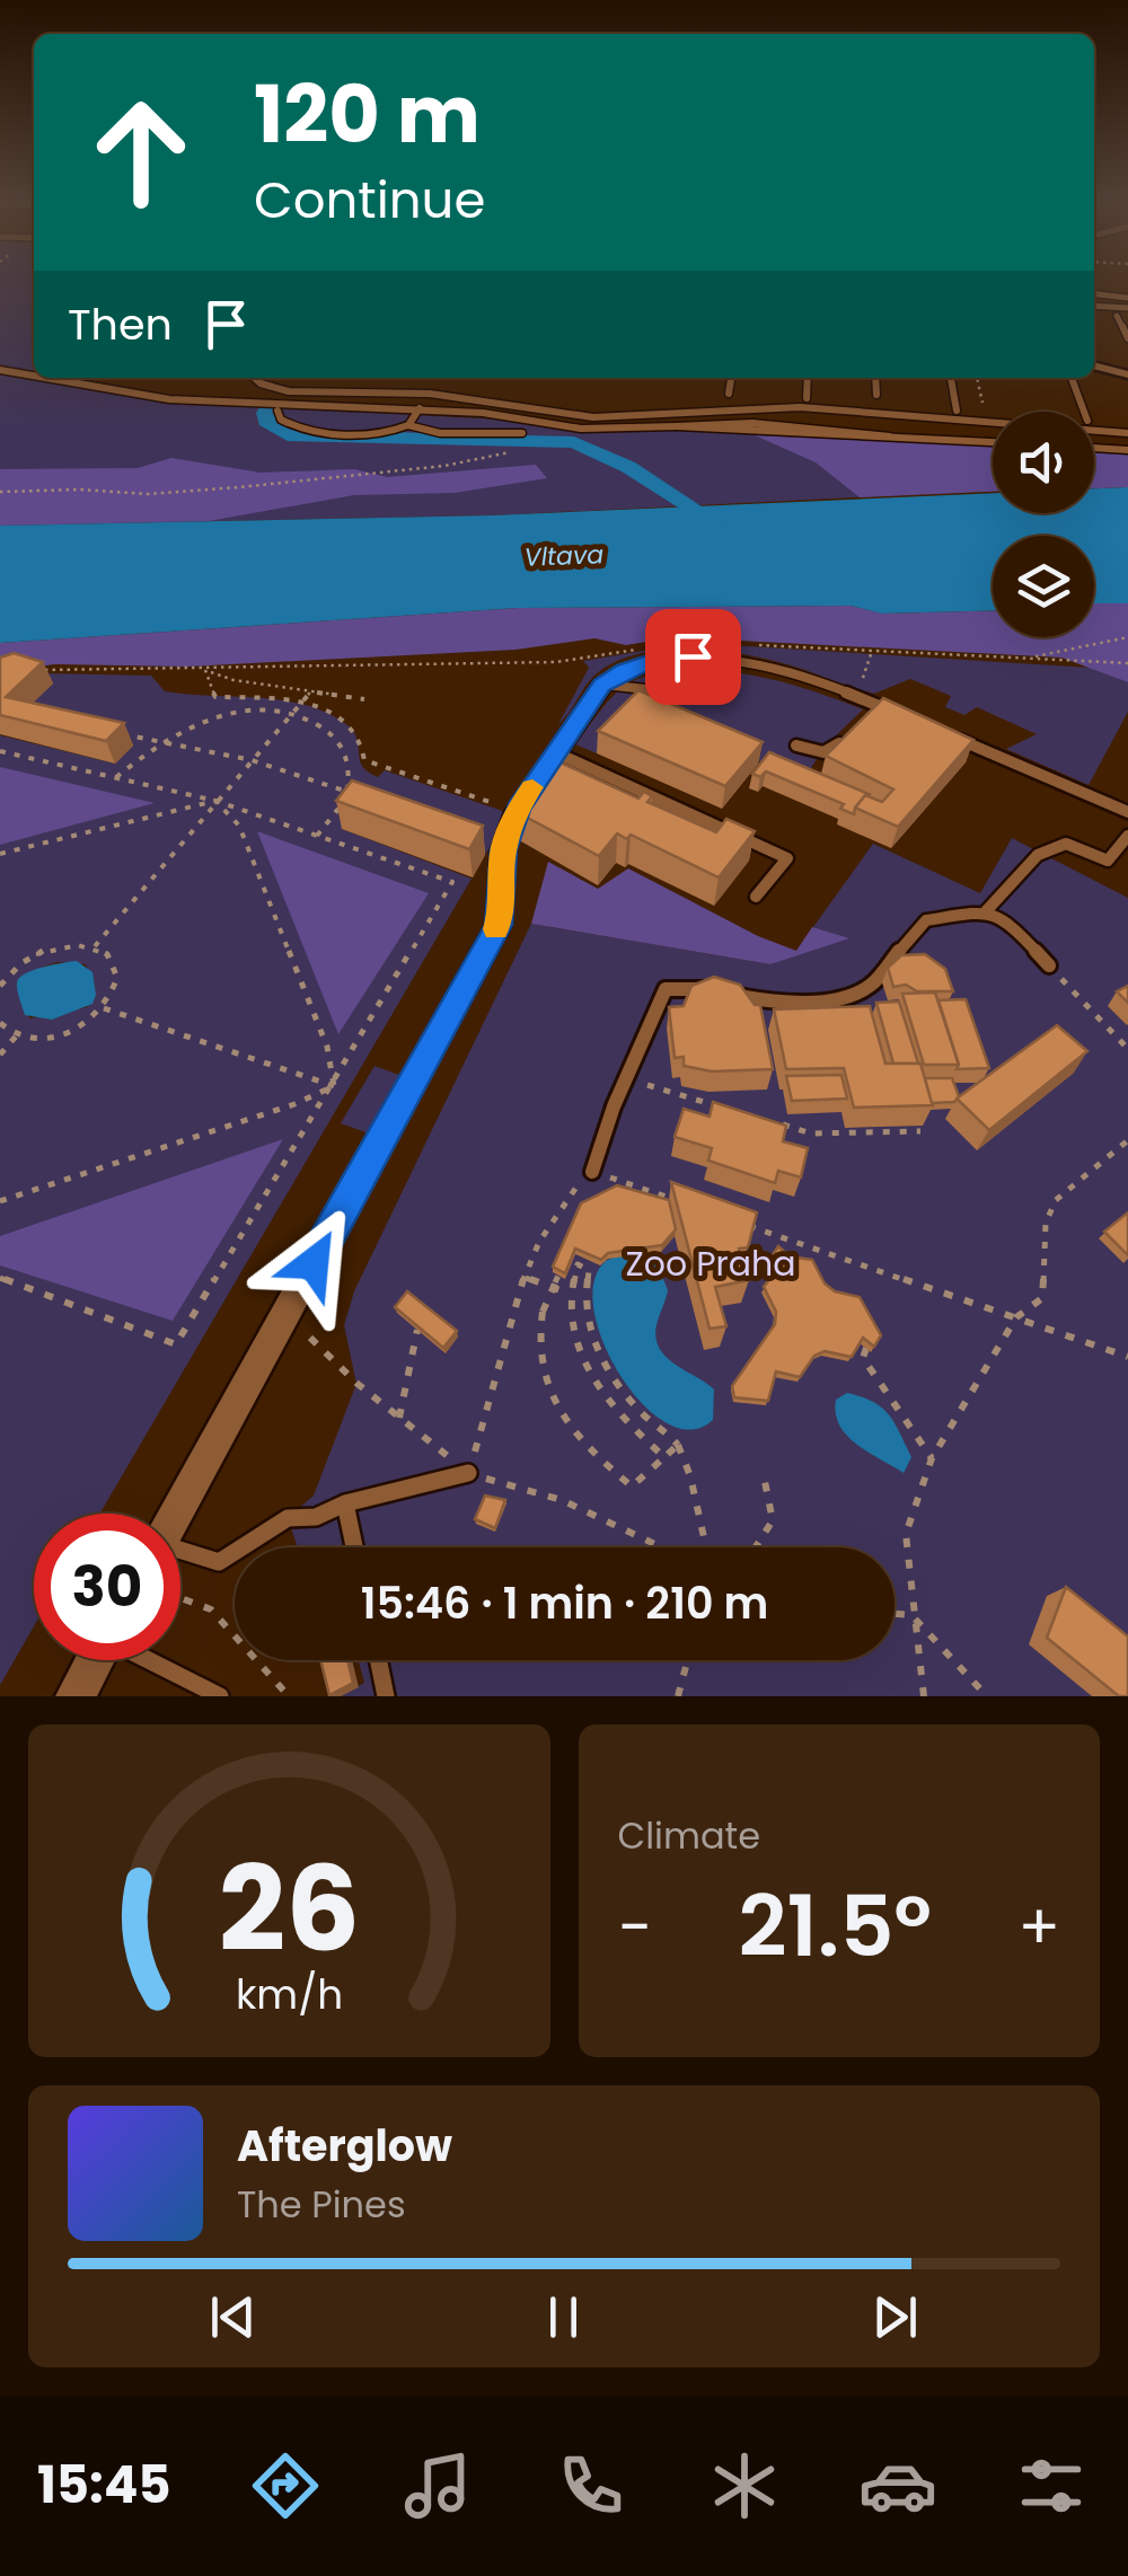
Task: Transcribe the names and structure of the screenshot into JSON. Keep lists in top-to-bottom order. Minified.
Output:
{"water":["Vltava"],"parks":["Zoo Praha"],"page":{"turn":["120 m","Continue"],"then":"Then","limit":"30","trip":"15:46 · 1 min · 210 m","tile":"Climate","heat":["−","21.5°","+"],"song":["Afterglow","The Pines"],"tabs":"15:45","gauge":["26","km/h"]}}
